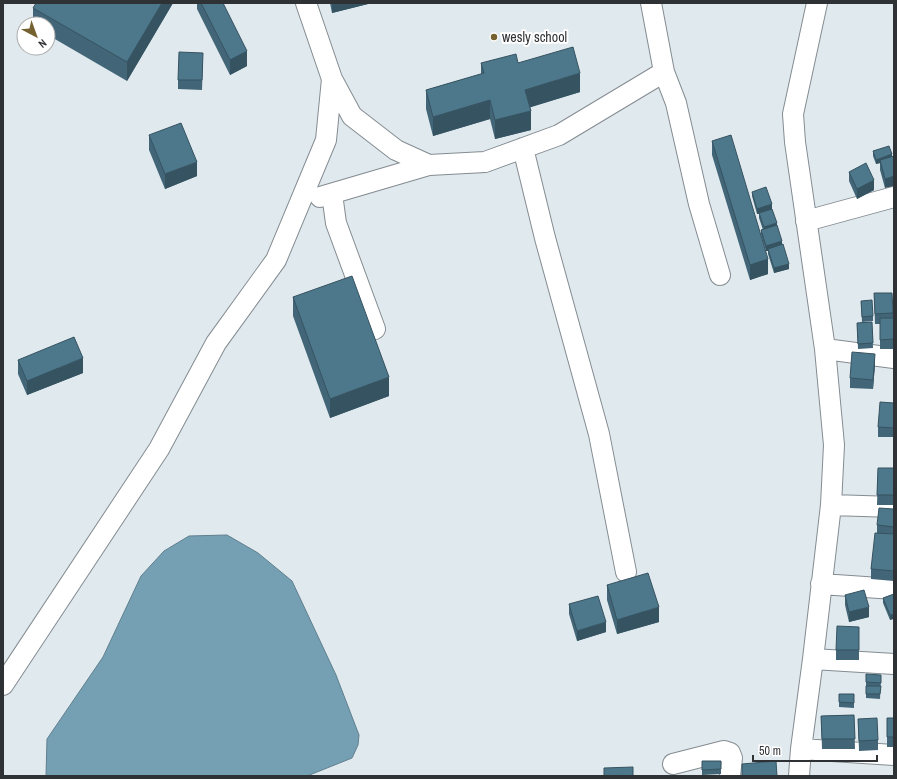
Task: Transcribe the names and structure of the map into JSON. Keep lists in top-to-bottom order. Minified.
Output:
{"places":["wesly school"],"scale_bar":"50 m","north":"bottom right"}
